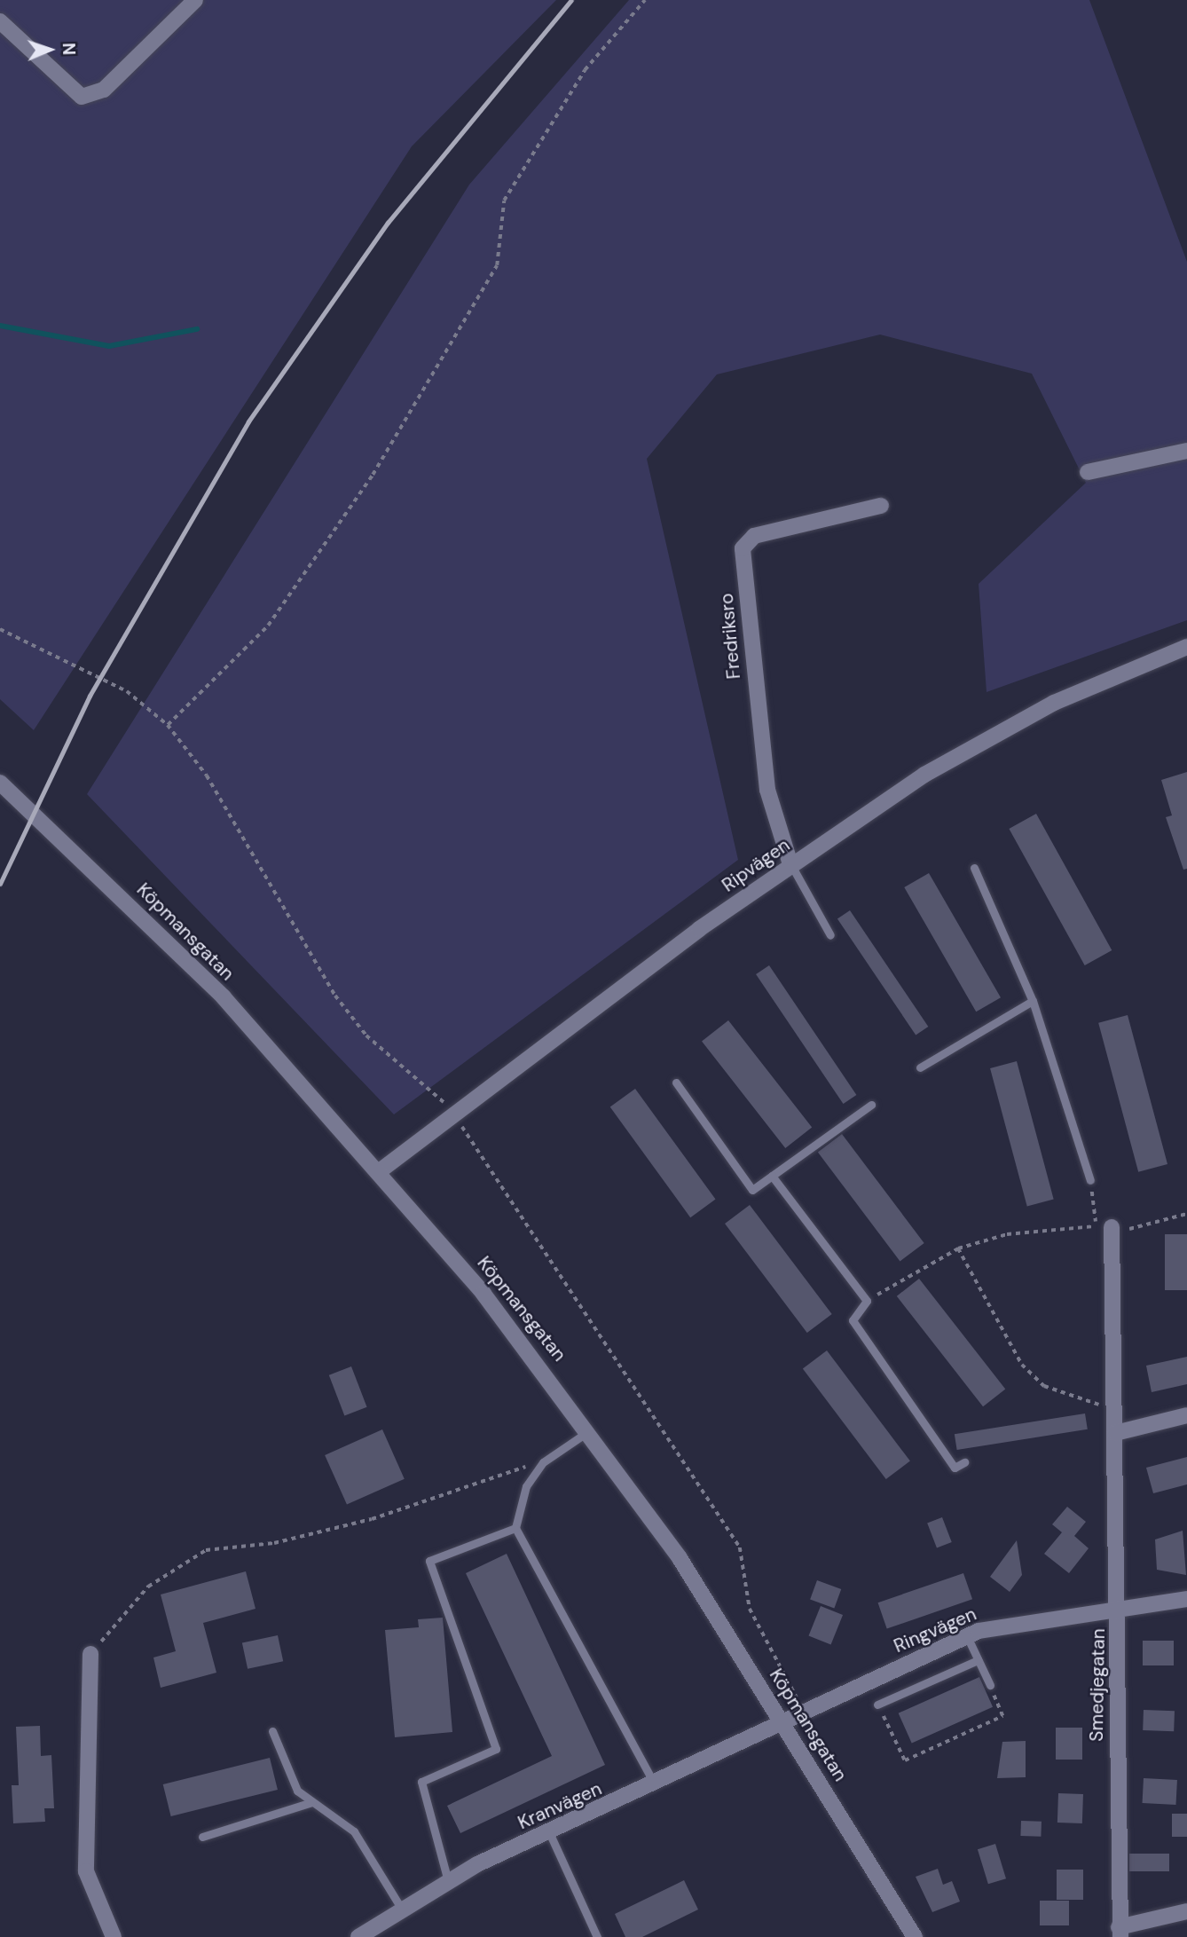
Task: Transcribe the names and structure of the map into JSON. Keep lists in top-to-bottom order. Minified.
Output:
{"streets":{"street":["Fredriksro","Ripvägen","Köpmansgatan","Ringvägen","Smedjegatan","Kranvägen"]},"crossings":[["Fredriksro","Ripvägen"],["Ripvägen","Köpmansgatan"],["Köpmansgatan","Ringvägen"],["Köpmansgatan","Kranvägen"],["Ringvägen","Smedjegatan"],["Ringvägen","Kranvägen"]],"north":"right"}
